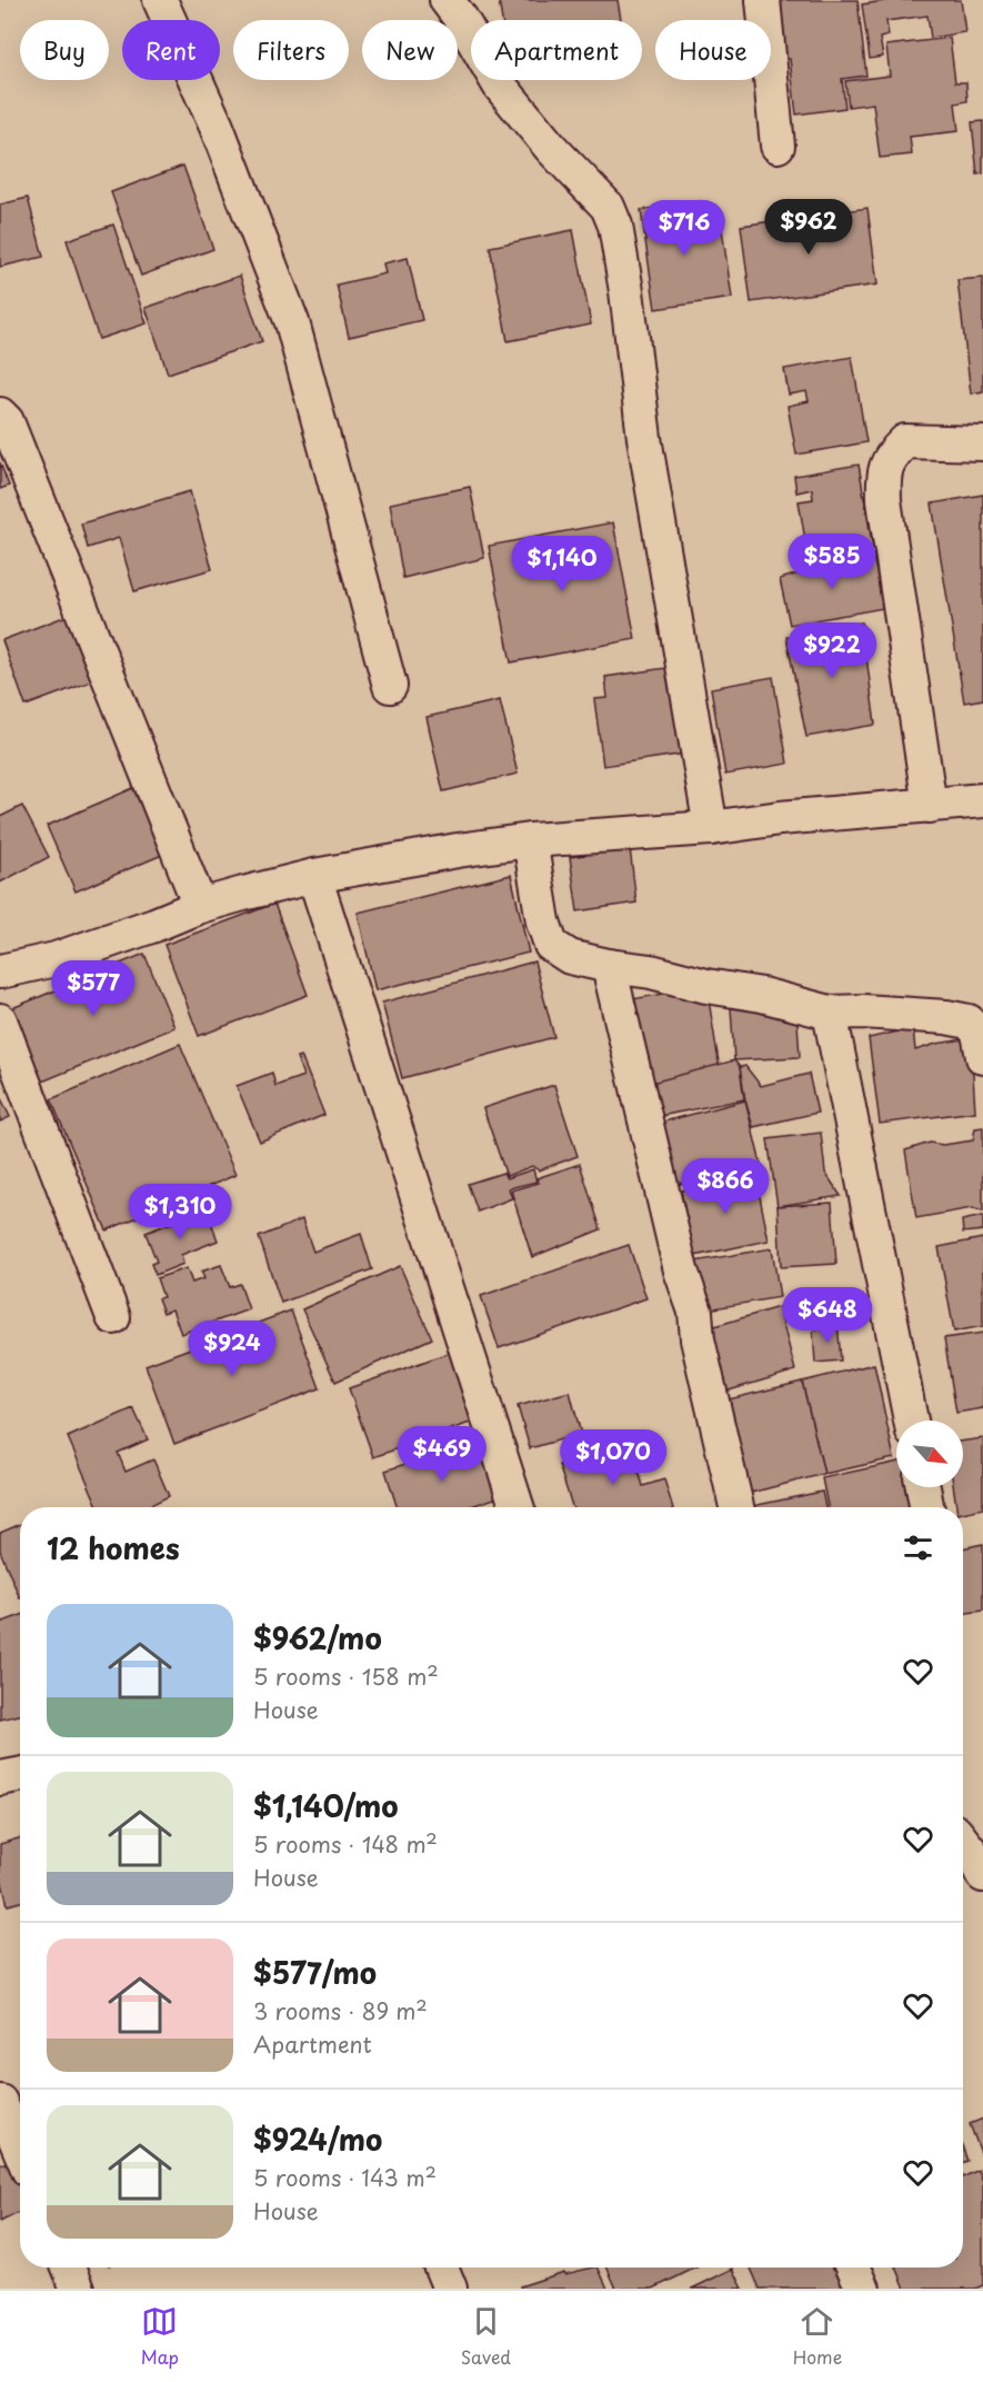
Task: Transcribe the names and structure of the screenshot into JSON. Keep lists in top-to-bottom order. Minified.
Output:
{"north":"bottom right","page":{"chip":["Buy","Rent","Filters","New","Apartment","House"],"price":["$962","$716","$585","$1,140","$922","$577","$866","$1,310","$648","$924","$469","$1,070"],"heading":"12 homes","list":[{"name":"$962/mo","note":"5 rooms · 158 m² · House"},{"name":"$1,140/mo","note":"5 rooms · 148 m² · House"},{"name":"$577/mo","note":"3 rooms · 89 m² · Apartment"},{"name":"$924/mo","note":"5 rooms · 143 m² · House"}],"tabs":["Map","Saved","Home"]}}
